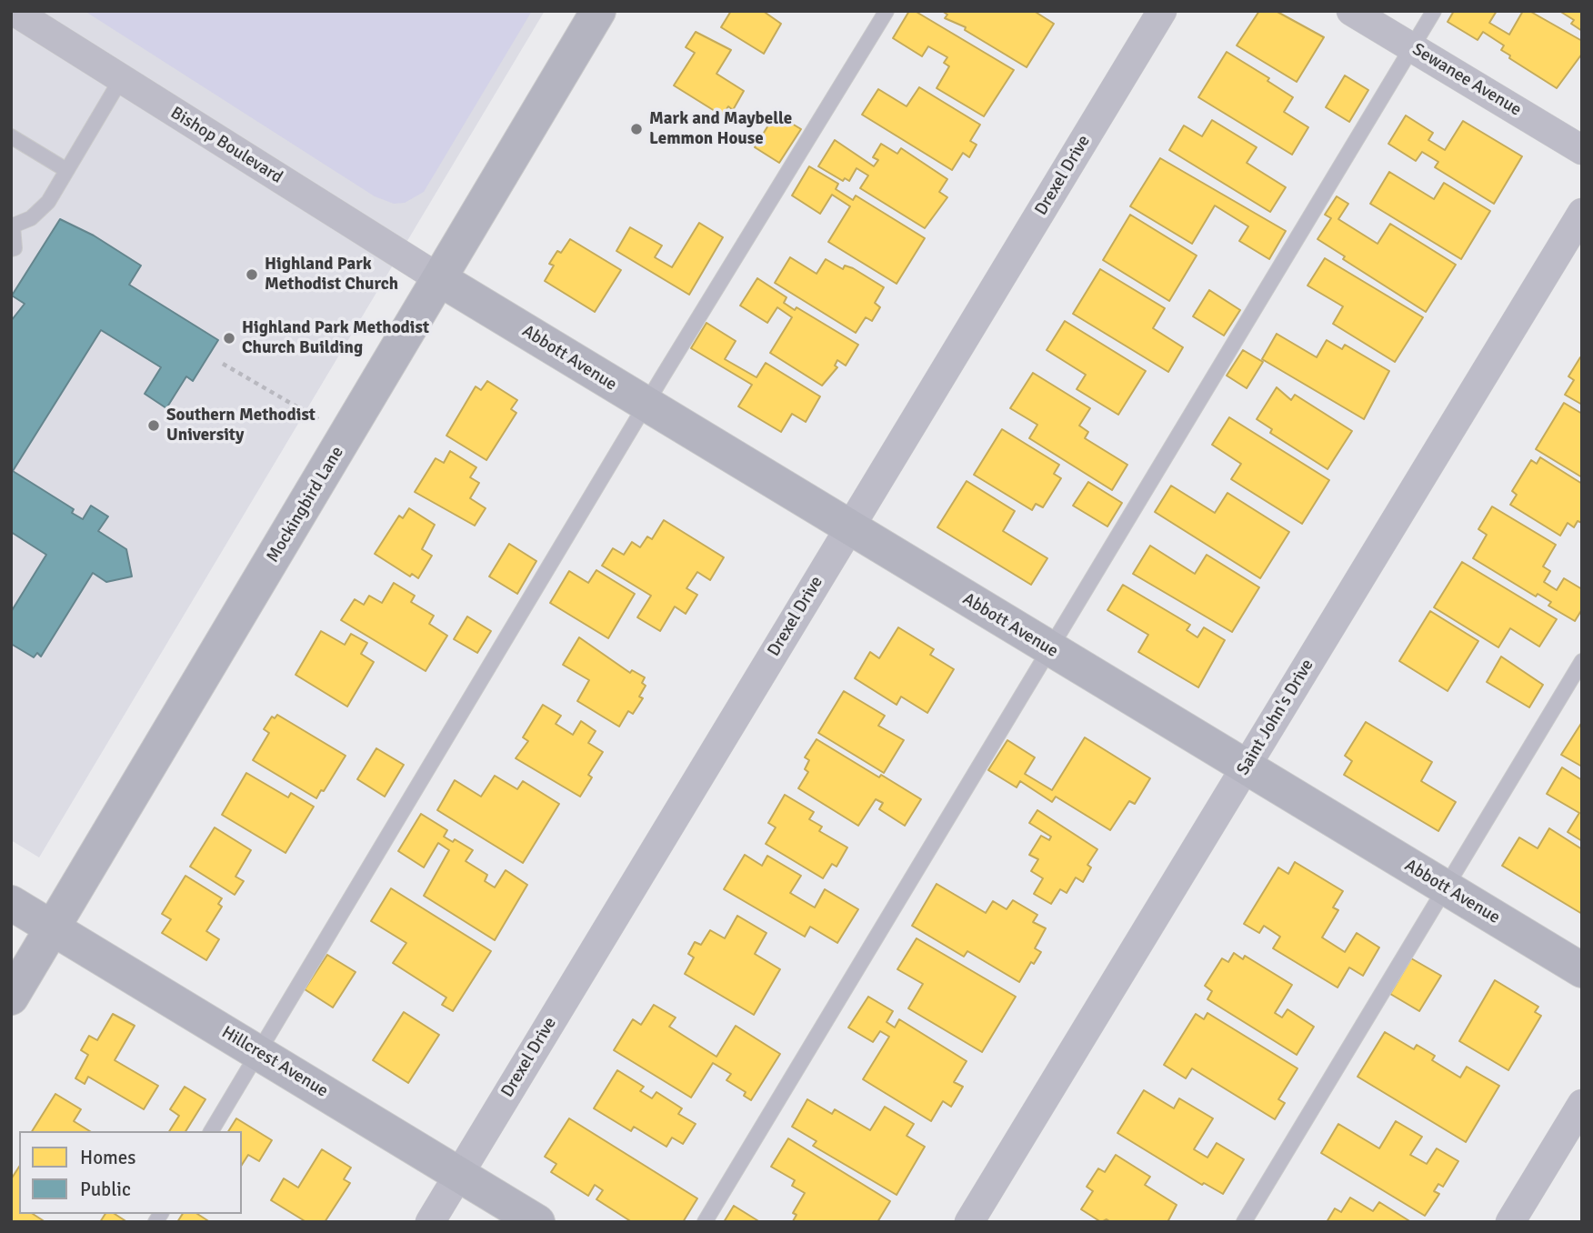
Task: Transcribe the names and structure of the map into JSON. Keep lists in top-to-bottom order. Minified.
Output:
{"streets":{"street":["Sewanee Avenue","Bishop Boulevard","Drexel Drive","Abbott Avenue","Mockingbird Lane","Saint John's Drive","Hillcrest Avenue"]},"crossings":[["Bishop Boulevard","Abbott Avenue"],["Bishop Boulevard","Mockingbird Lane"],["Drexel Drive","Abbott Avenue"],["Drexel Drive","Hillcrest Avenue"],["Abbott Avenue","Mockingbird Lane"],["Abbott Avenue","Saint John's Drive"],["Mockingbird Lane","Hillcrest Avenue"]],"places":["Mark and Maybelle Lemmon House","Highland Park Methodist Church","Highland Park Methodist Church Building","Southern Methodist University"],"legend":["Homes","Public"]}
